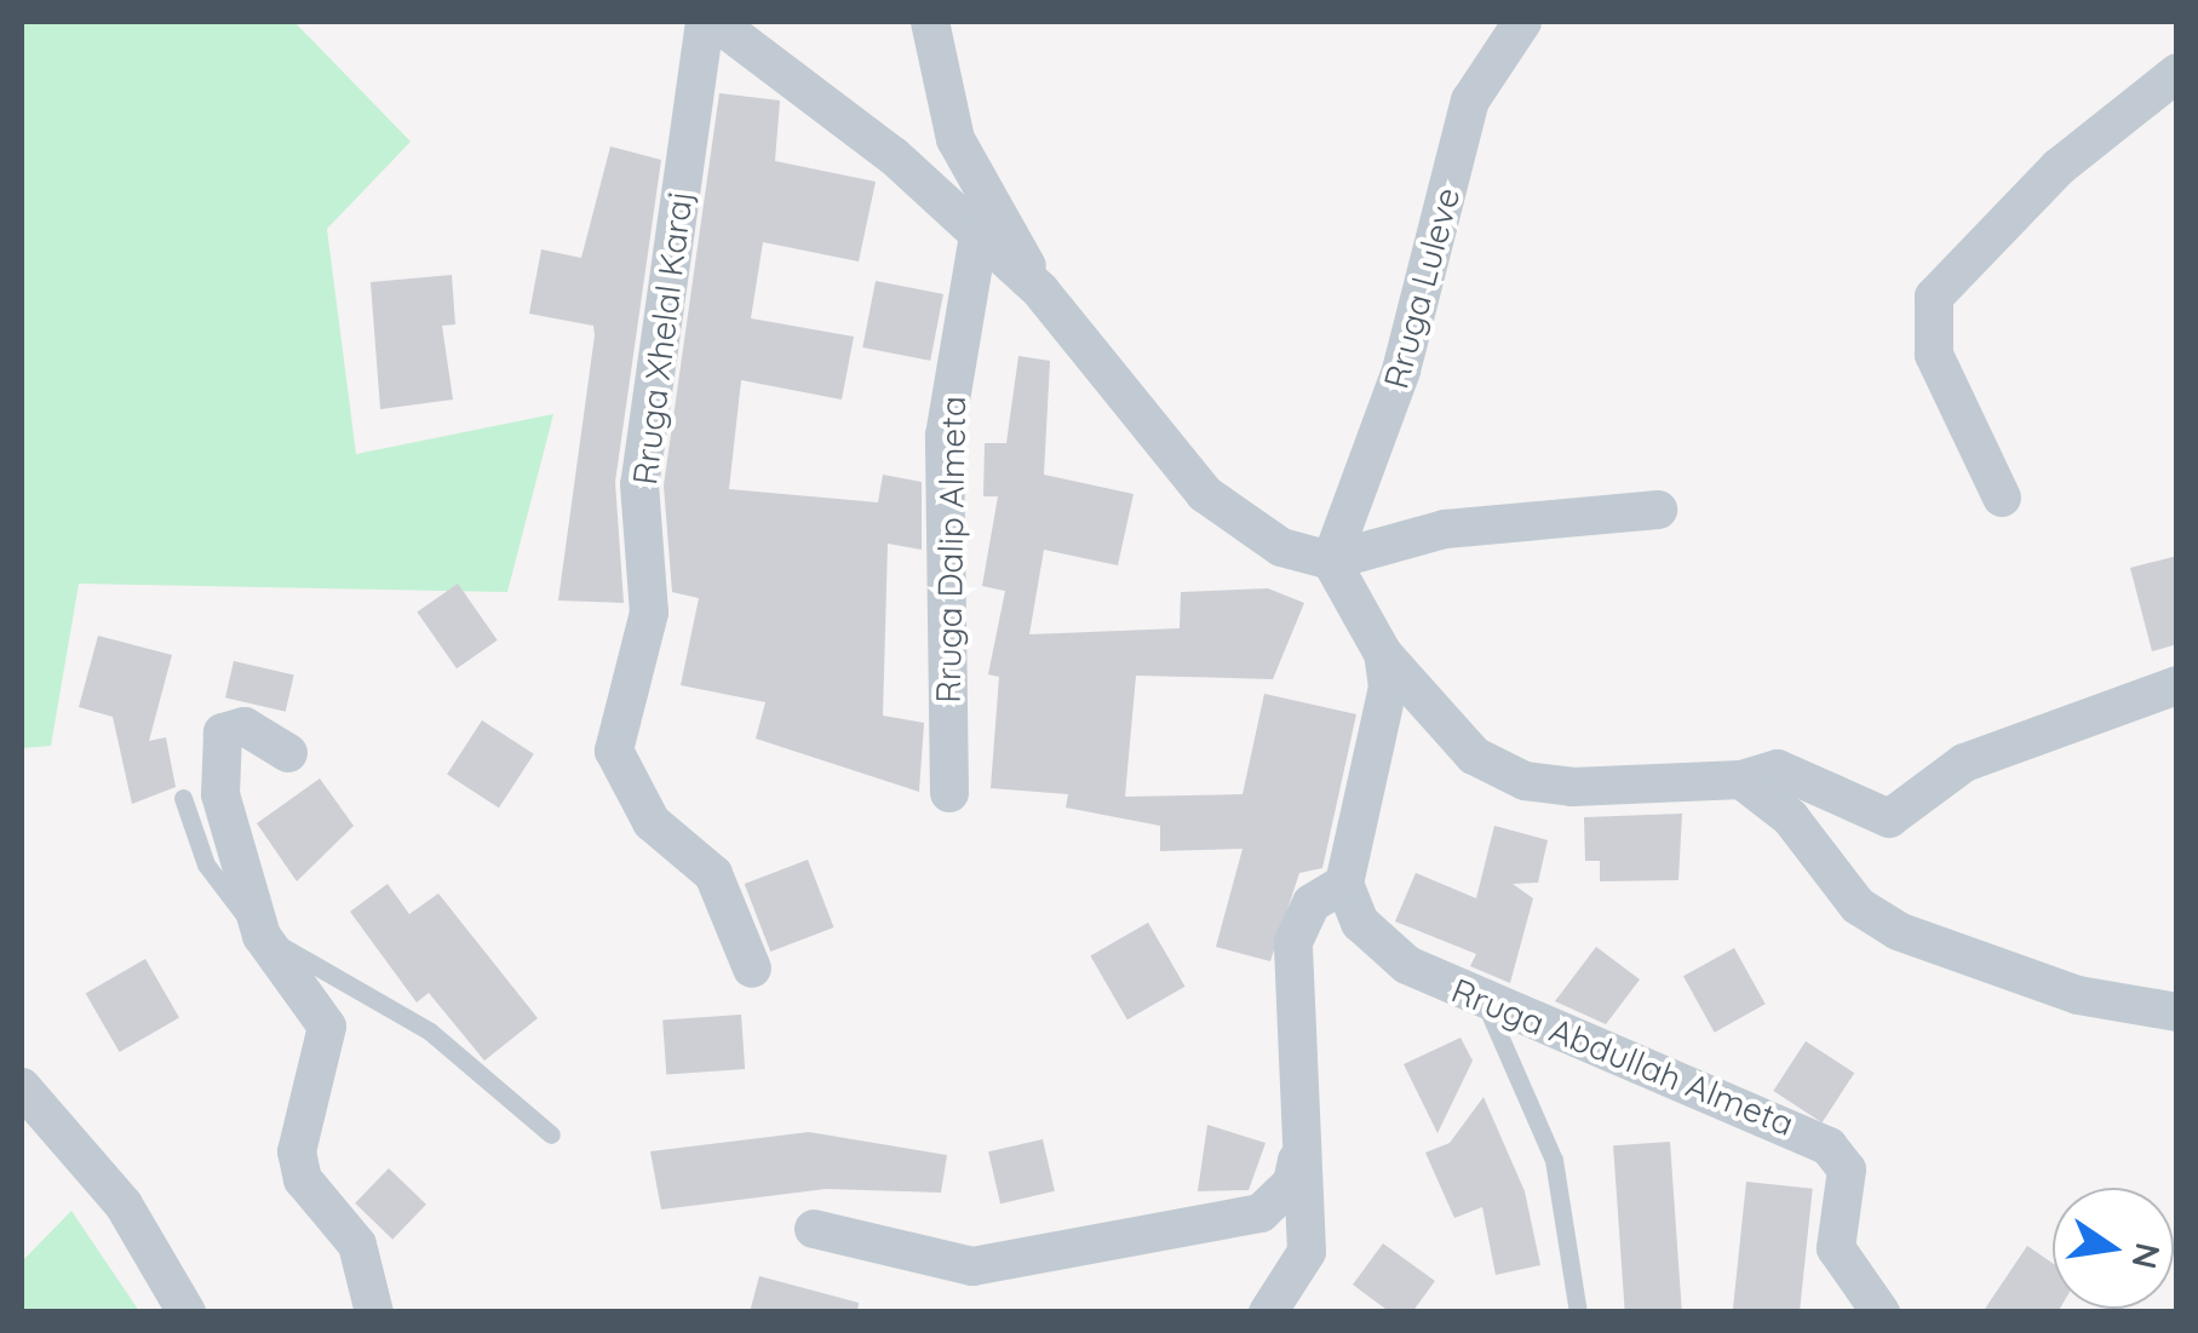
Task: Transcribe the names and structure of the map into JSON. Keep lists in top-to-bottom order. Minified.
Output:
{"streets":{"street":["Rruga Luleve","Rruga Xhelal Karaj","Rruga Dalip Almeta","Rruga Abdullah Almeta"]},"north":"right"}
